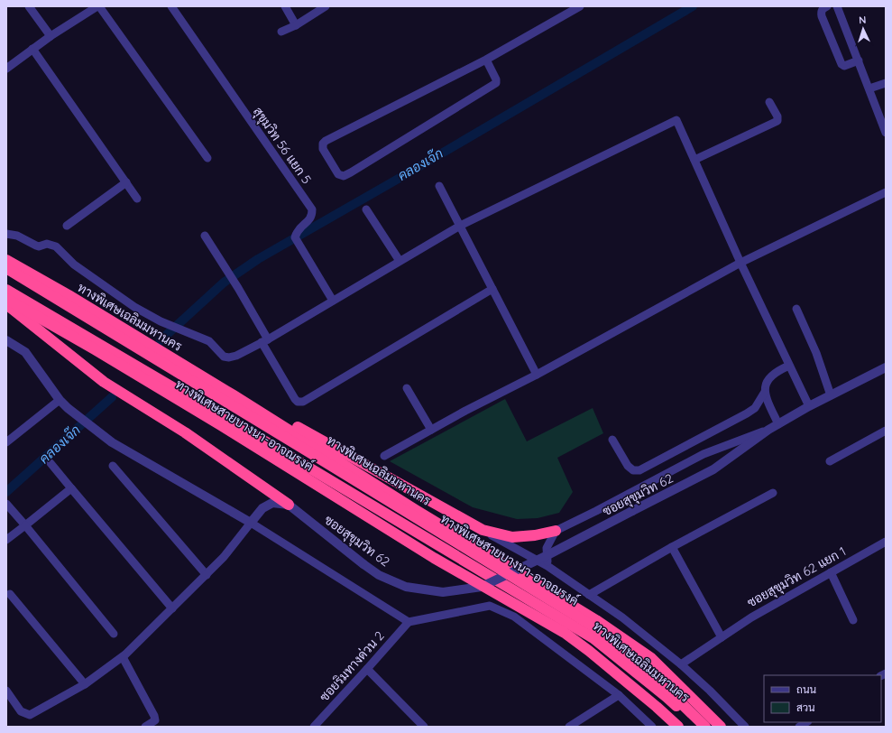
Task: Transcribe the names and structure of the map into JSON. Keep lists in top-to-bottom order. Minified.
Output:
{"streets":{"highway":["ทางพิเศษเฉลิมมหานคร","ทางพิเศษสายบางนา-อาจณรงค์"],"street":["สุขุมวิท 56 แยก 5","ซอยสุขุมวิท 62","ซอยสุขุมวิท 62 แยก 1","ซอยริมทางด่วน 2"]},"water":["คลองเจ๊ก"],"legend":["ถนน","สวน"],"north":"top"}
